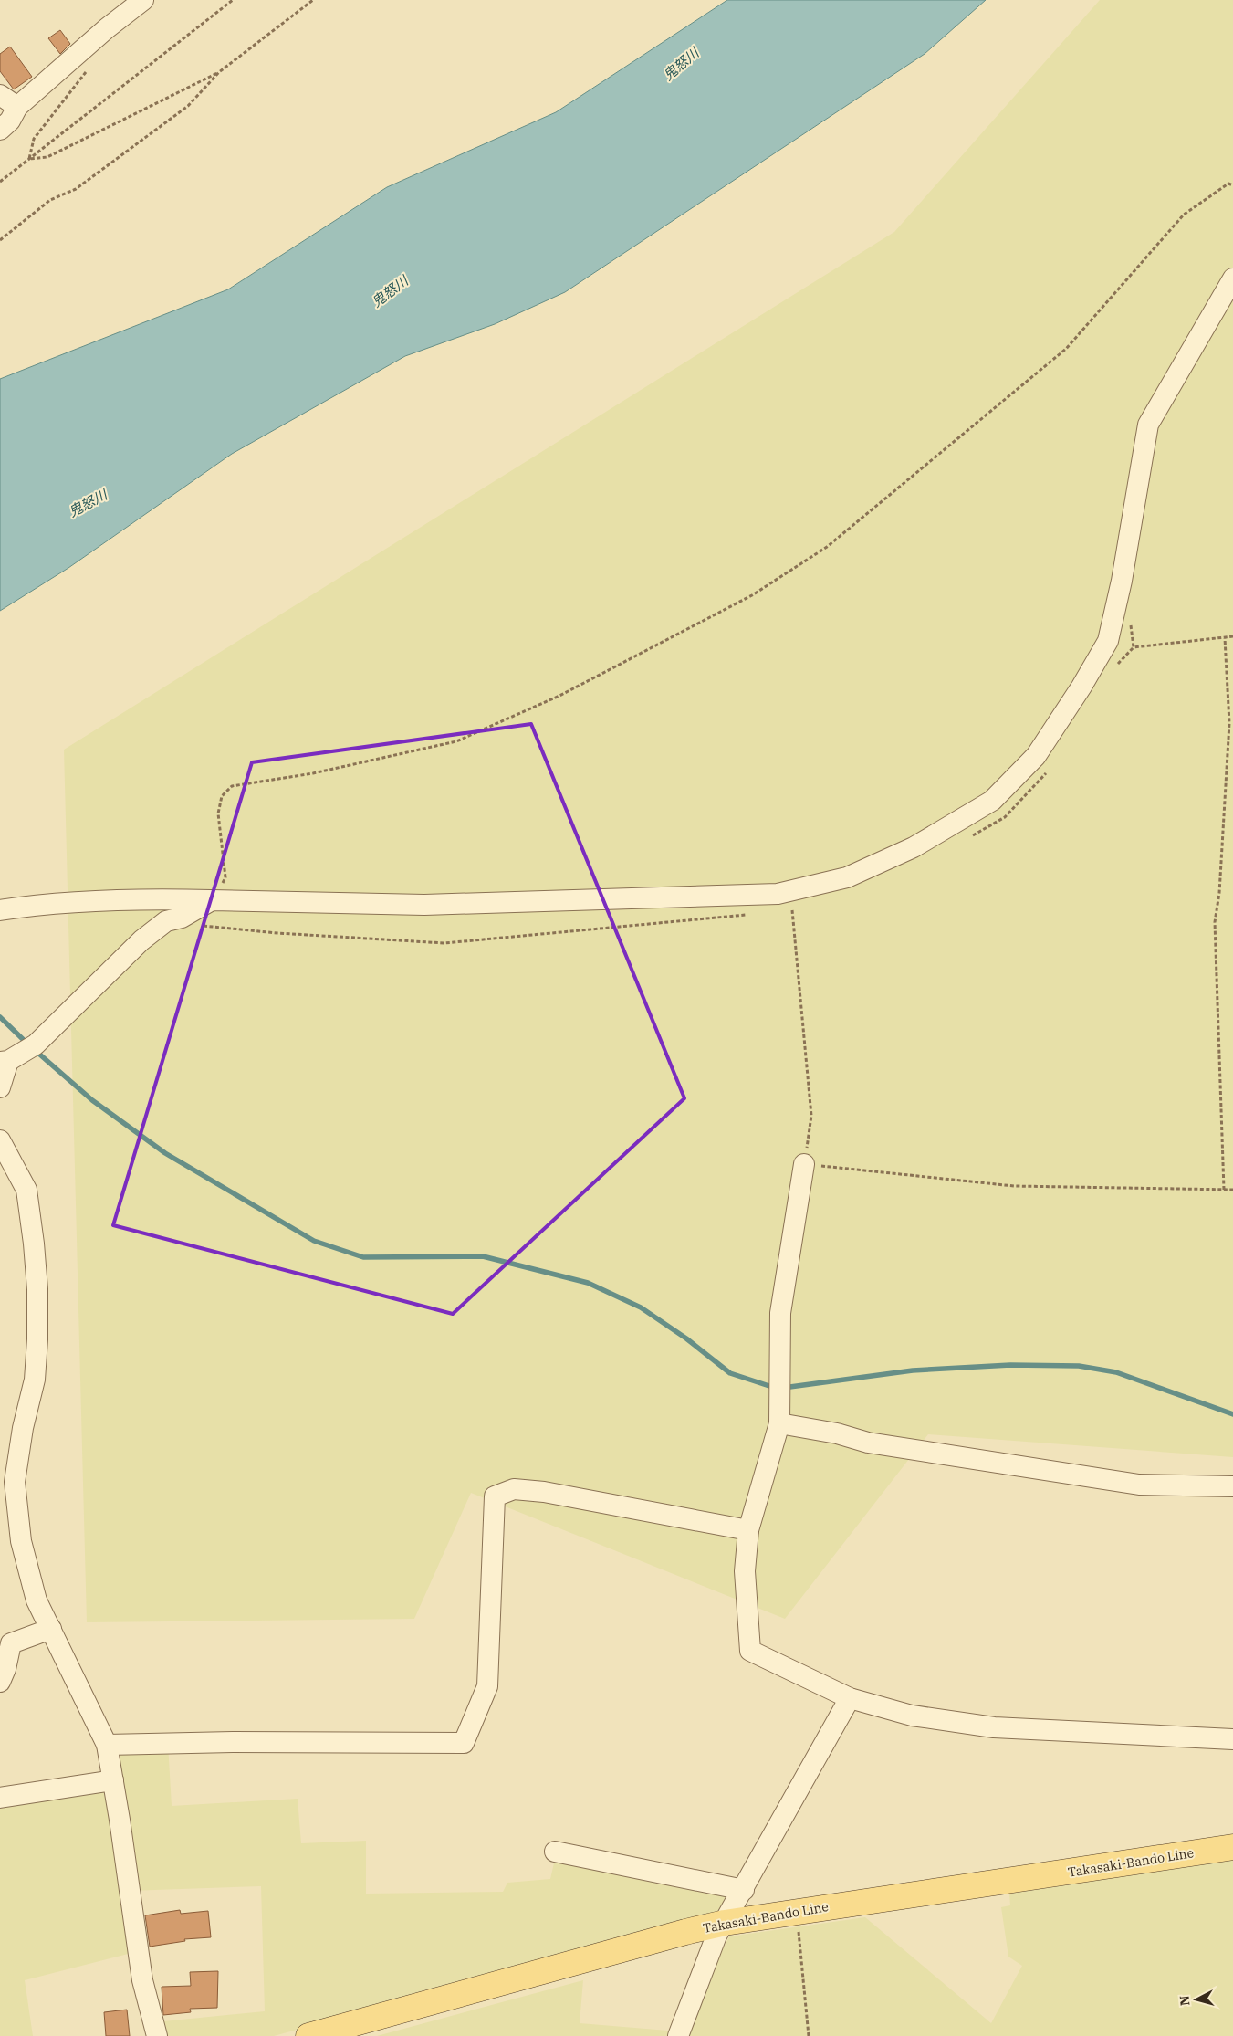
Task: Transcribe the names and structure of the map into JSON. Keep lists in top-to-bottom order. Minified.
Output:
{"streets":{"main road":["Takasaki-Bando Line"]},"water":["鬼怒川"],"north":"left"}
